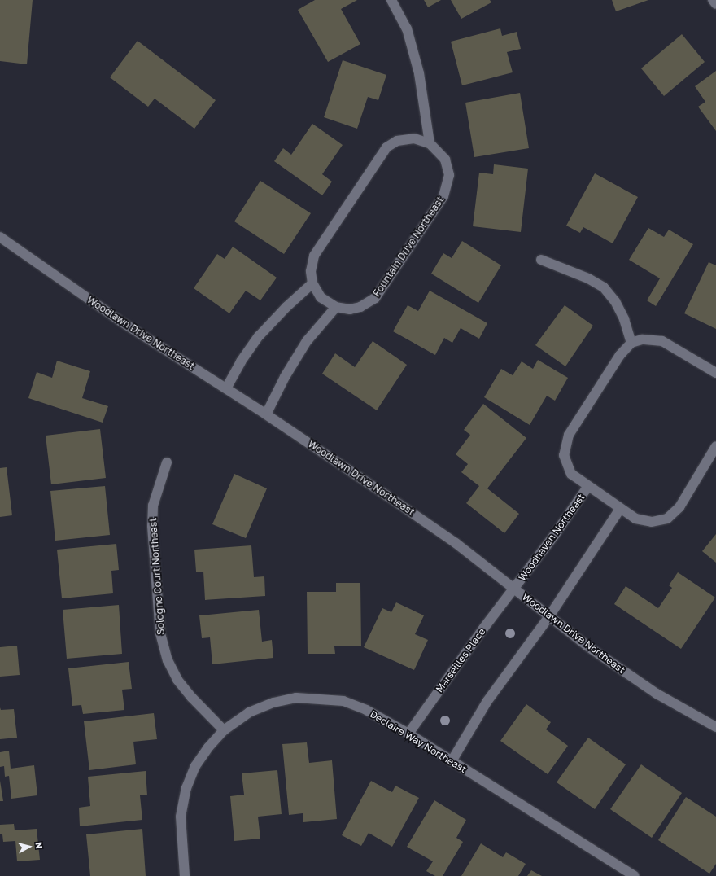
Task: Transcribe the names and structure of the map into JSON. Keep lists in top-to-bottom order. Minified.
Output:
{"streets":{"street":["Fountain Drive Northeast","Woodlawn Drive Northeast","Woodhaven Northeast","Sologne Court Northeast","Marseilles Place","Declaire Way Northeast"]},"crossings":[["Woodlawn Drive Northeast","Woodhaven Northeast"],["Woodlawn Drive Northeast","Marseilles Place"],["Woodhaven Northeast","Marseilles Place"],["Sologne Court Northeast","Declaire Way Northeast"],["Marseilles Place","Declaire Way Northeast"]],"north":"right"}
